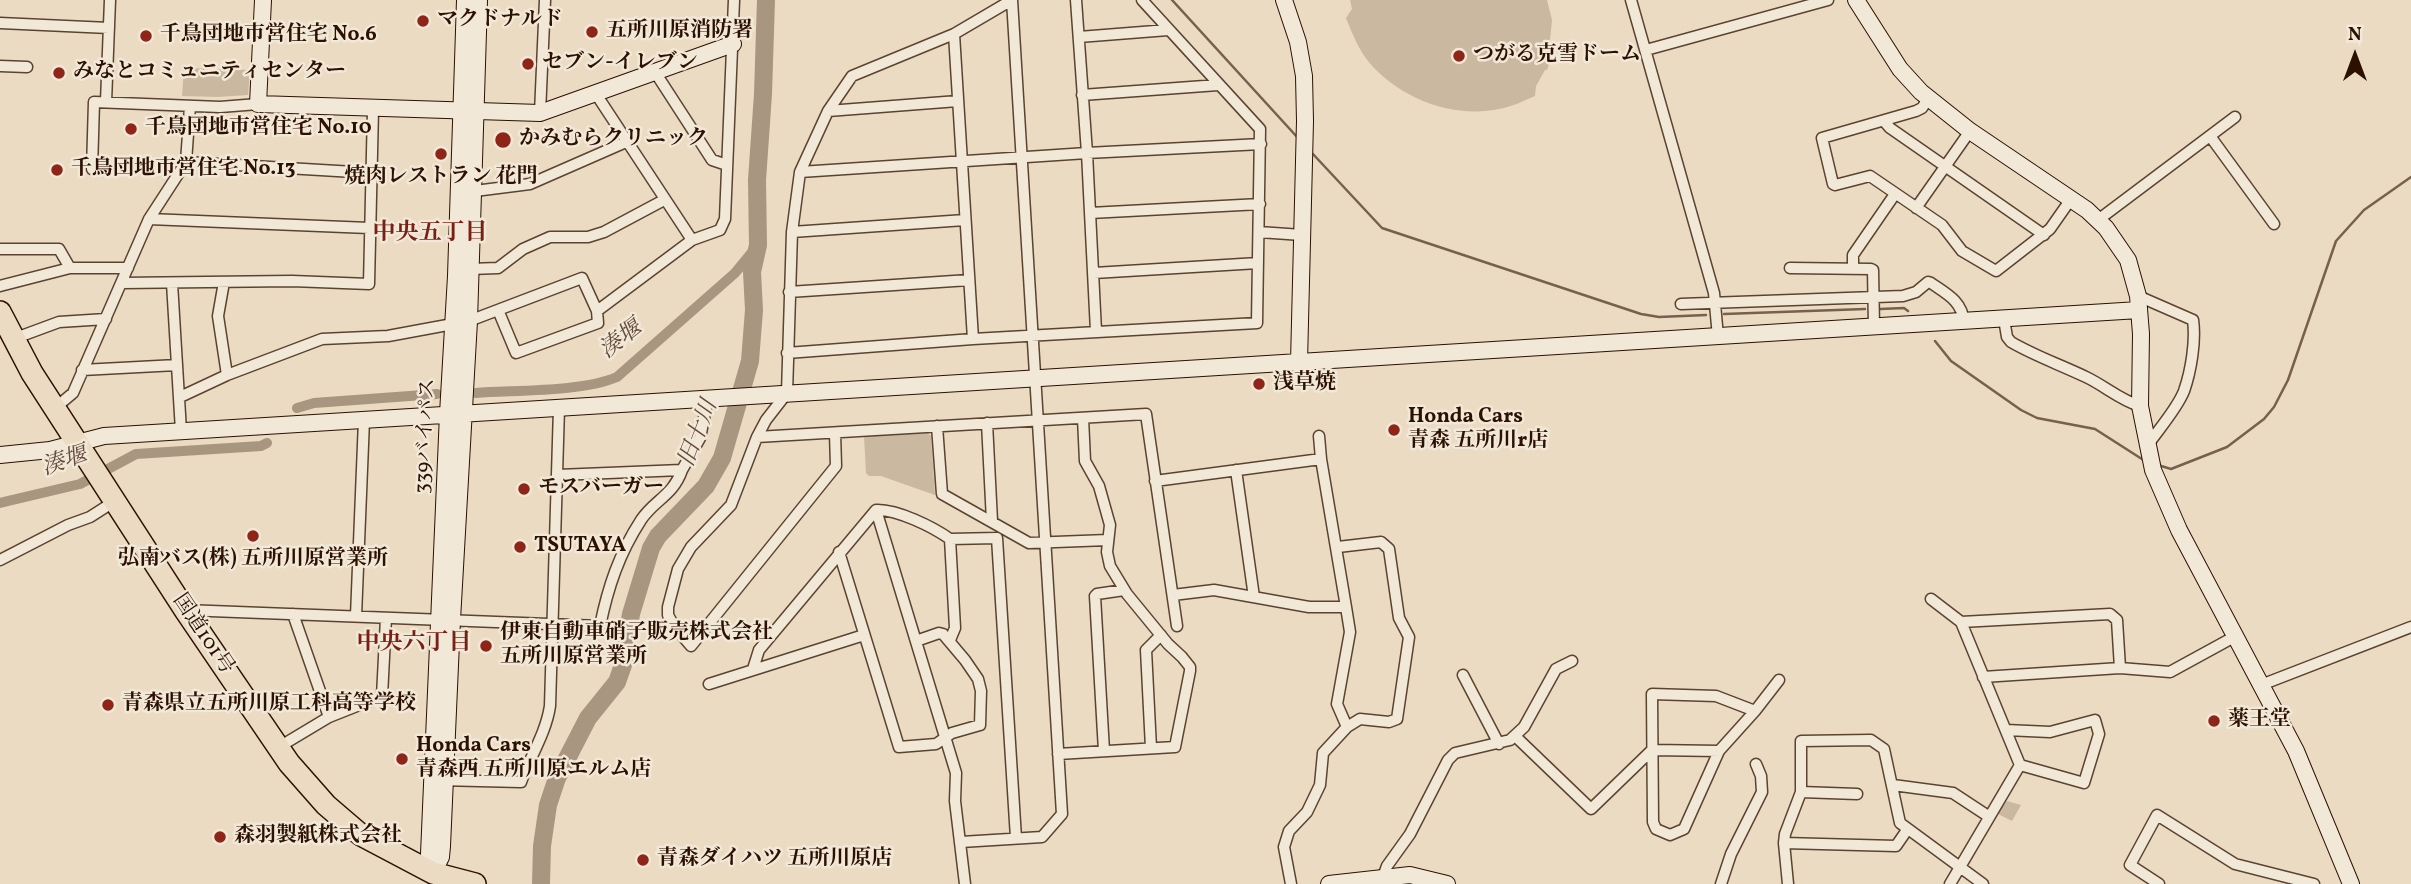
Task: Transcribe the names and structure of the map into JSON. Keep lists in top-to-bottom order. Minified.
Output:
{"streets":{"highway":["国道101号"],"street":["339バイパス"]},"crossings":[["339バイパス","国道101号"]],"districts":["中央五丁目","中央六丁目"],"water":["湊堰","旧十川"],"places":["マクドナルド","五所川原消防署","千鳥団地市営住宅 No.6","つがる克雪ドーム","セブン-イレブン","みなとコミュニティセンター","千鳥団地市営住宅 No.10","かみむらクリニック","焼肉レストラン 花門","千鳥団地市営住宅 No.13","浅草焼","Honda Cars 青森 五所川r店","モスバーガー","弘南バス(株) 五所川原営業所","TSUTAYA","伊東自動車硝子販売株式会社 五所川原営業所","青森県立五所川原工科高等学校","薬王堂","Honda Cars 青森西 五所川原エルム店","森羽製紙株式会社","青森ダイハツ 五所川原店"],"north":"top"}
